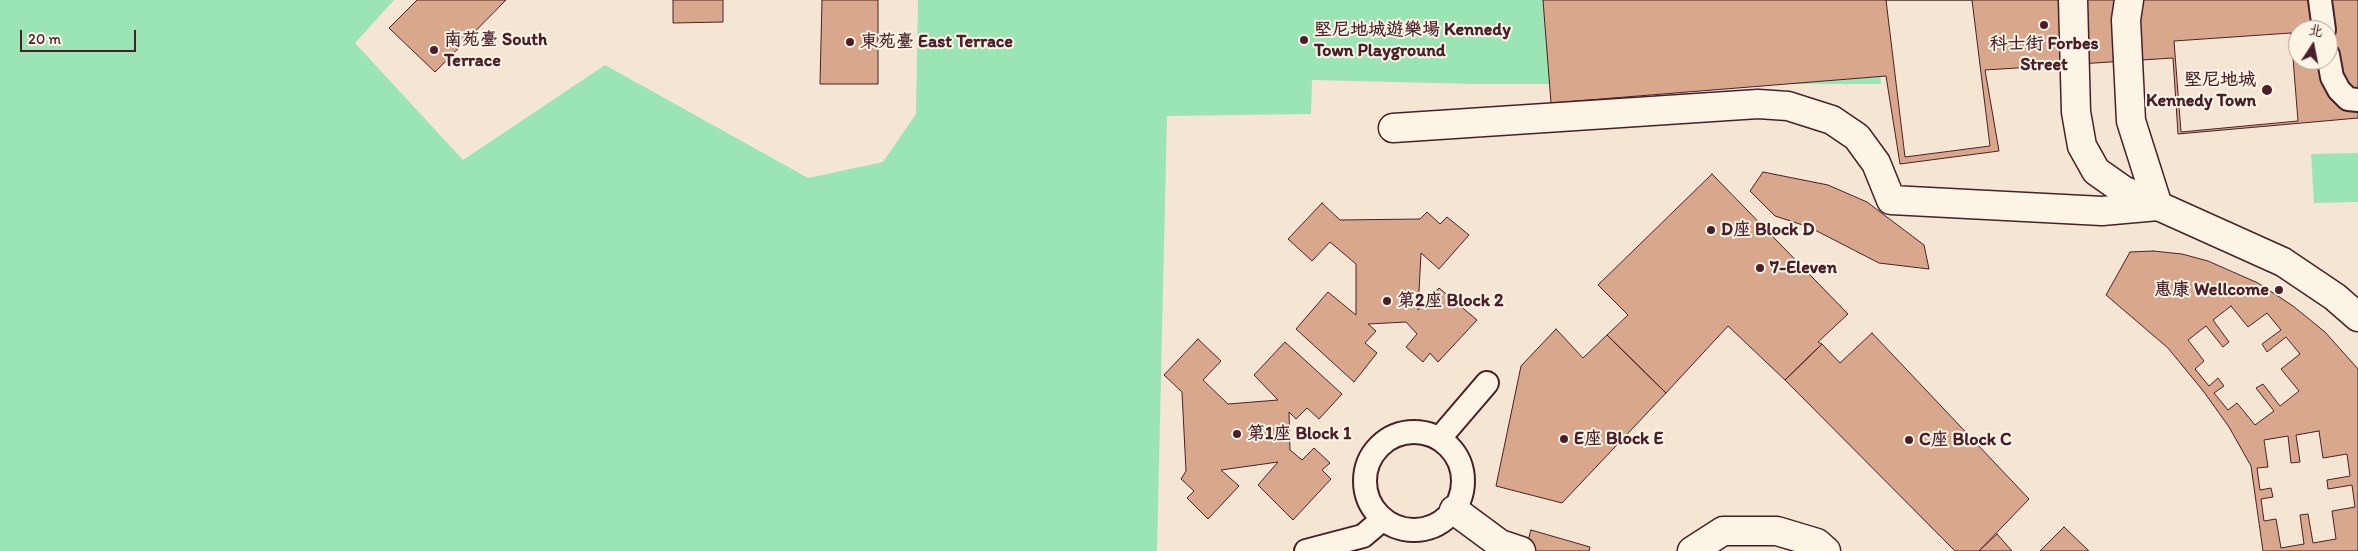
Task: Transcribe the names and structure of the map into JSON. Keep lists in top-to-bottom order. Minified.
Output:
{"places":["科士街 Forbes Street","堅尼地城遊樂場 Kennedy Town Playground","東苑臺 East Terrace","南苑臺 South Terrace","堅尼地城 Kennedy Town","D座 Block D","7-Eleven","惠康 Wellcome","第2座 Block 2","第1座 Block 1","E座 Block E","C座 Block C"],"scale_bar":"20 m","north":"top"}
